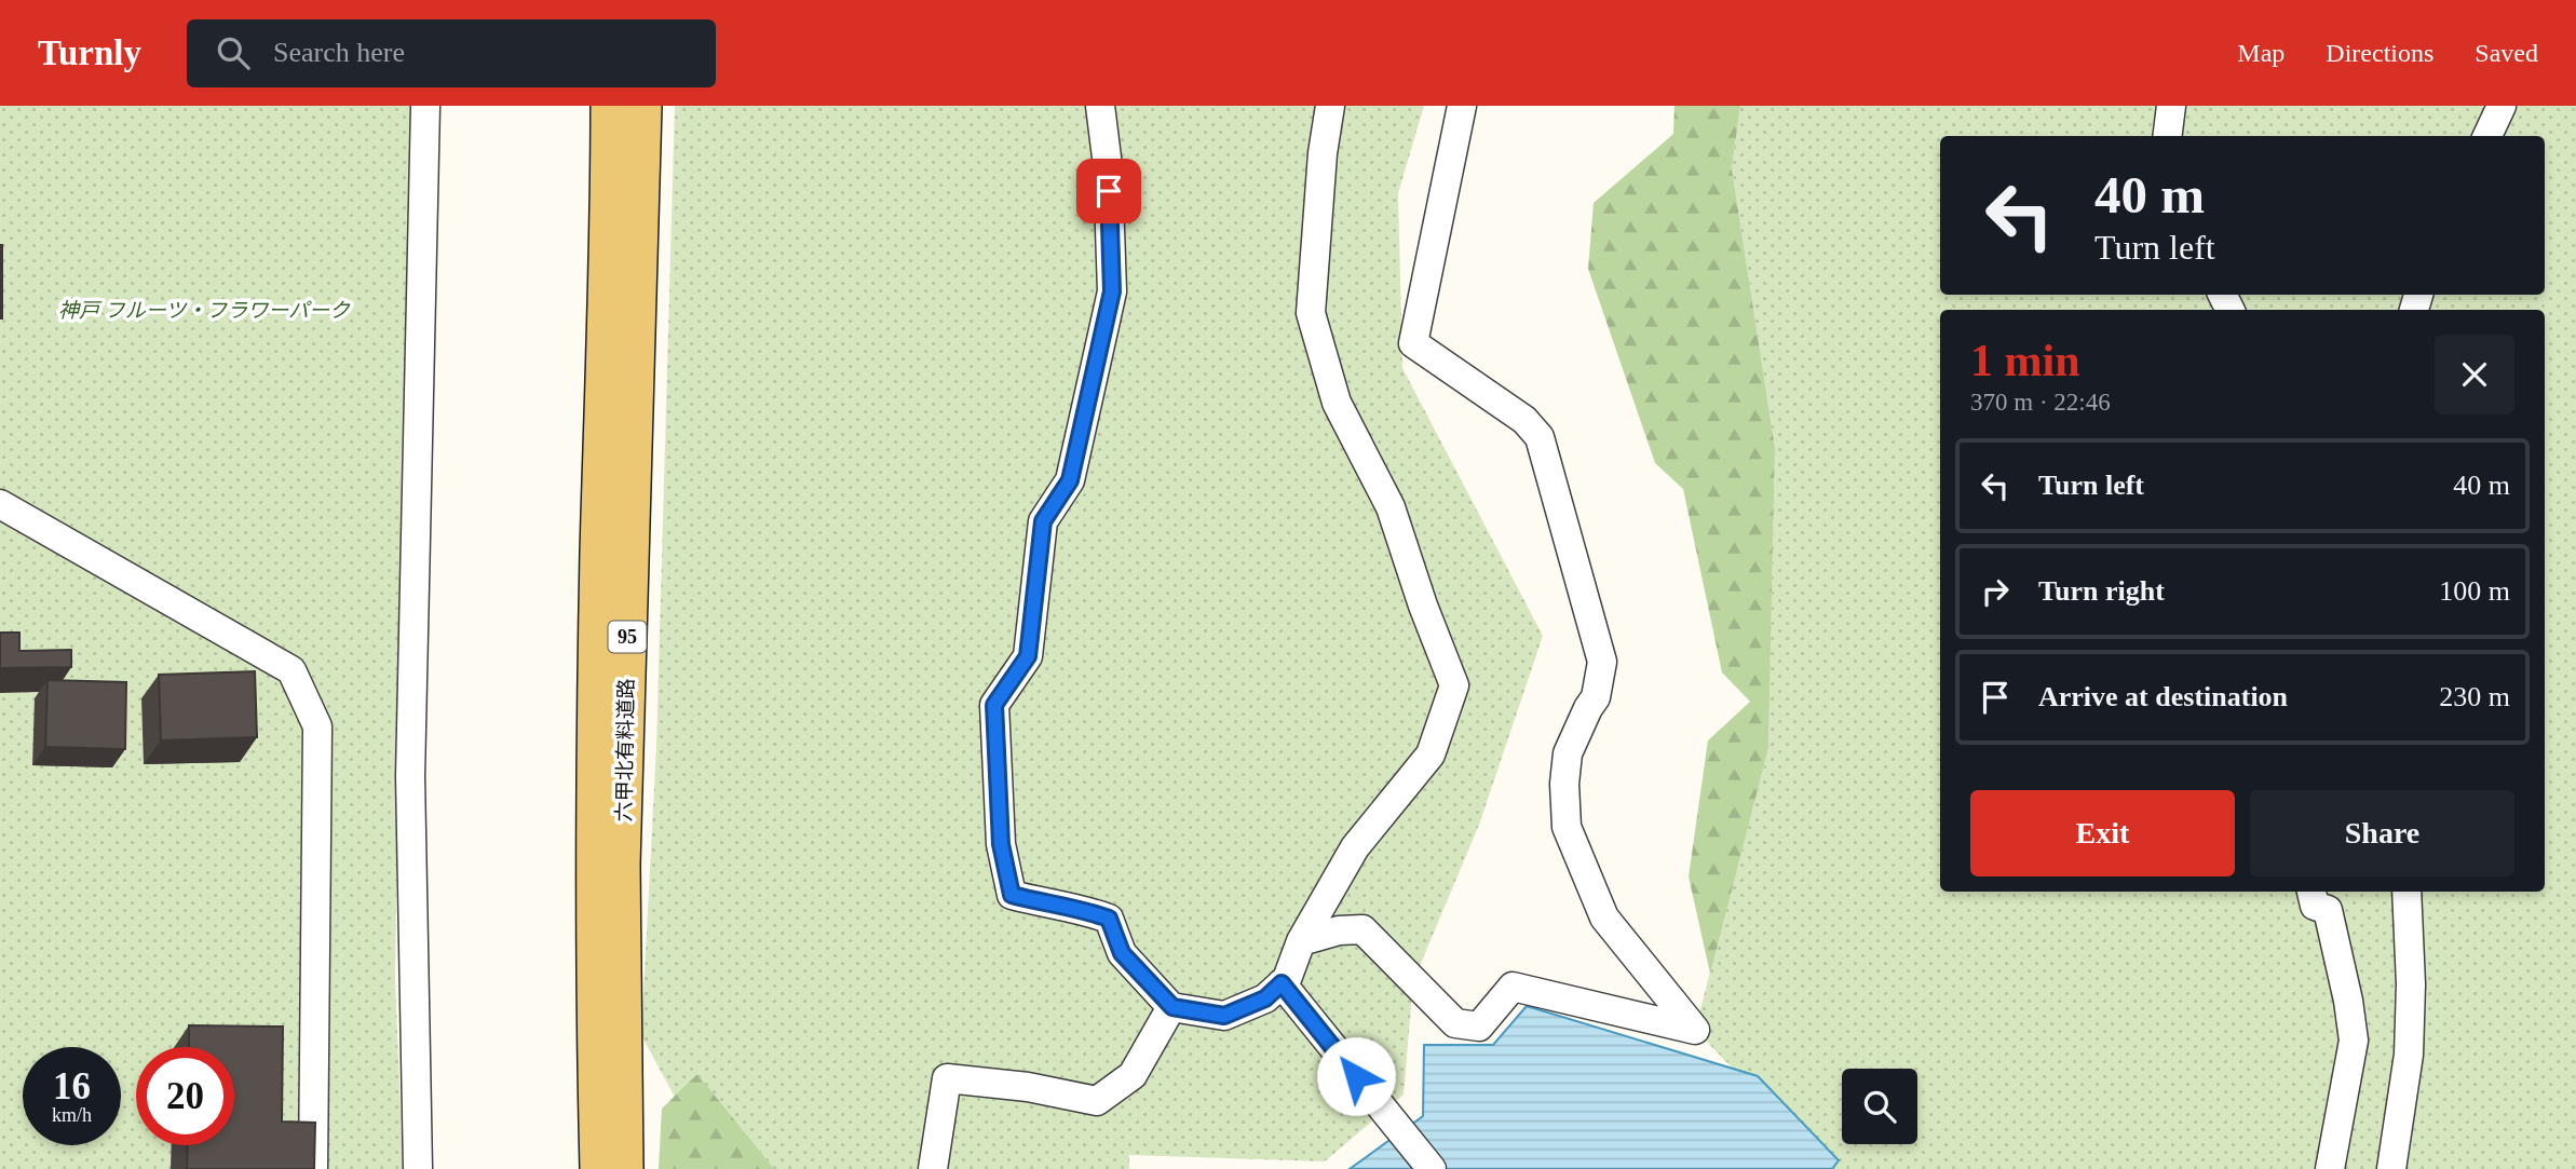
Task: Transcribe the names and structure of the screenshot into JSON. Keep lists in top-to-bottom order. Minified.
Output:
{"streets":{"main road":["95","六甲北有料道路"]},"parks":["神戸 フルーツ・フラワーパーク"],"page":{"header":"Turnly","search":"Search here","nav":["Map","Directions","Saved"],"turn":["40 m","Turn left"],"heading":["1 min","370 m · 22:46"],"list":[{"name":"Turn left","value":"40 m"},{"name":"Turn right","value":"100 m"},{"name":"Arrive at destination","value":"230 m"}],"buttons":["Exit","Share"],"speed":"16 km/h","limit":"20"}}
